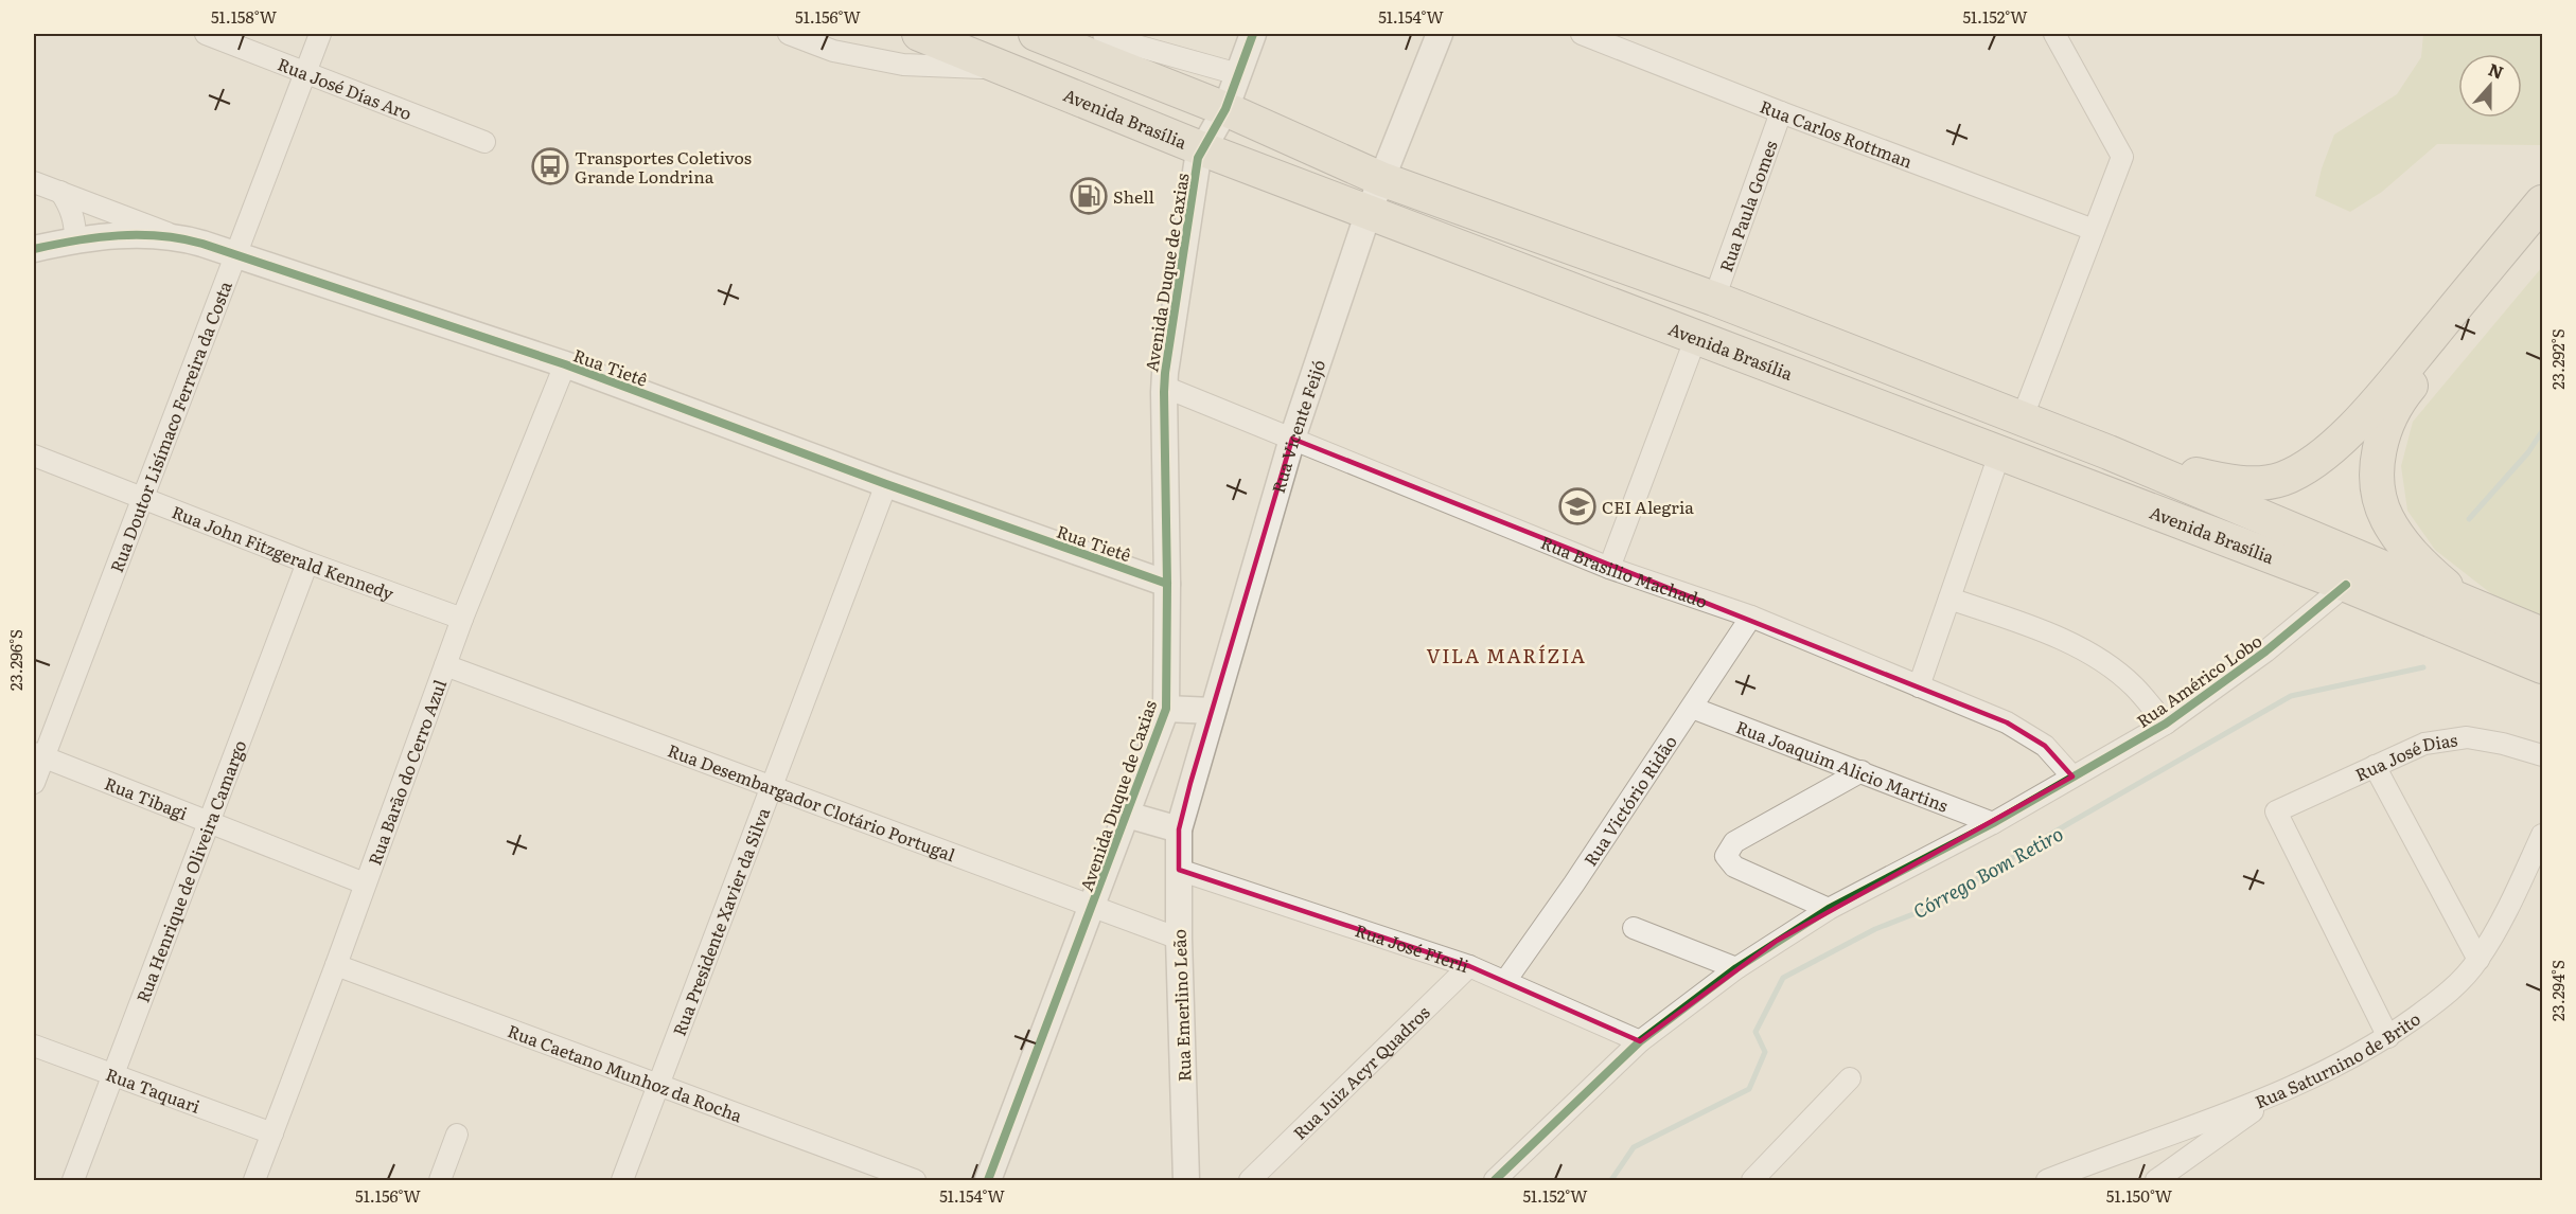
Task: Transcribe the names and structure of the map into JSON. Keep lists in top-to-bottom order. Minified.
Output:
{"streets":{"highway":["Avenida Brasília"],"street":["Rua José Días Aro","Rua Carlos Rottman","Rua Paula Gomes","Avenida Duque de Caxias","Rua Tietê","Rua Doutor Lisímaco Ferreira da Costa","Rua Vicente Feijó","Rua John Fitzgerald Kennedy","Rua Brasilio Machado","Rua Américo Lobo","Rua José Dias","Rua Joaquim Alicio Martins","Rua Barão do Cerro Azul","Rua Tibagi","Rua Victório Ridão","Rua Desembargador Clotário Portugal","Rua Henrique de Oliveira Camargo","Rua Presidente Xavier da Silva","Rua José FIerli","Rua Emerlino Leão","Rua Saturnino de Brito","Rua Juiz Acyr Quadros","Rua Caetano Munhoz da Rocha","Rua Taquari"]},"crossings":[["Rua José Días Aro","Rua Doutor Lisímaco Ferreira da Costa"],["Avenida Brasília","Rua Paula Gomes"],["Avenida Brasília","Avenida Duque de Caxias"],["Avenida Brasília","Rua Vicente Feijó"],["Avenida Brasília","Rua Américo Lobo"],["Rua Carlos Rottman","Rua Paula Gomes"],["Avenida Duque de Caxias","Rua Tietê"],["Avenida Duque de Caxias","Rua Brasilio Machado"],["Avenida Duque de Caxias","Rua Desembargador Clotário Portugal"],["Rua Tietê","Rua Doutor Lisímaco Ferreira da Costa"],["Rua Tietê","Rua Barão do Cerro Azul"],["Rua Tietê","Rua Presidente Xavier da Silva"],["Rua Doutor Lisímaco Ferreira da Costa","Rua John Fitzgerald Kennedy"],["Rua Doutor Lisímaco Ferreira da Costa","Rua Tibagi"],["Rua Vicente Feijó","Rua Brasilio Machado"],["Rua Vicente Feijó","Rua Emerlino Leão"],["Rua John Fitzgerald Kennedy","Rua Barão do Cerro Azul"],["Rua John Fitzgerald Kennedy","Rua Henrique de Oliveira Camargo"],["Rua Brasilio Machado","Rua Américo Lobo"],["Rua Brasilio Machado","Rua Victório Ridão"],["Rua Américo Lobo","Rua Joaquim Alicio Martins"],["Rua Américo Lobo","Rua José FIerli"],["Rua José Dias","Rua Saturnino de Brito"],["Rua Joaquim Alicio Martins","Rua Victório Ridão"],["Rua Barão do Cerro Azul","Rua Tibagi"],["Rua Barão do Cerro Azul","Rua Desembargador Clotário Portugal"],["Rua Barão do Cerro Azul","Rua Caetano Munhoz da Rocha"],["Rua Barão do Cerro Azul","Rua Taquari"],["Rua Tibagi","Rua Henrique de Oliveira Camargo"],["Rua Victório Ridão","Rua José FIerli"],["Rua Desembargador Clotário Portugal","Rua Presidente Xavier da Silva"],["Rua Desembargador Clotário Portugal","Rua Emerlino Leão"],["Rua Henrique de Oliveira Camargo","Rua Taquari"],["Rua Presidente Xavier da Silva","Rua Caetano Munhoz da Rocha"],["Rua José FIerli","Rua Emerlino Leão"],["Rua José FIerli","Rua Juiz Acyr Quadros"]],"districts":["VILA MARÍZIA"],"water":["Córrego Bom Retiro"],"places":{"bus stop":["Transportes Coletivos Grande Londrina"],"fuel station":["Shell"],"school or university":["CEI Alegria"]},"north":"top","coordinates":["51.158°W","51.156°W","51.154°W","51.152°W","23.292°S","23.296°S","23.294°S","51.150°W"]}
